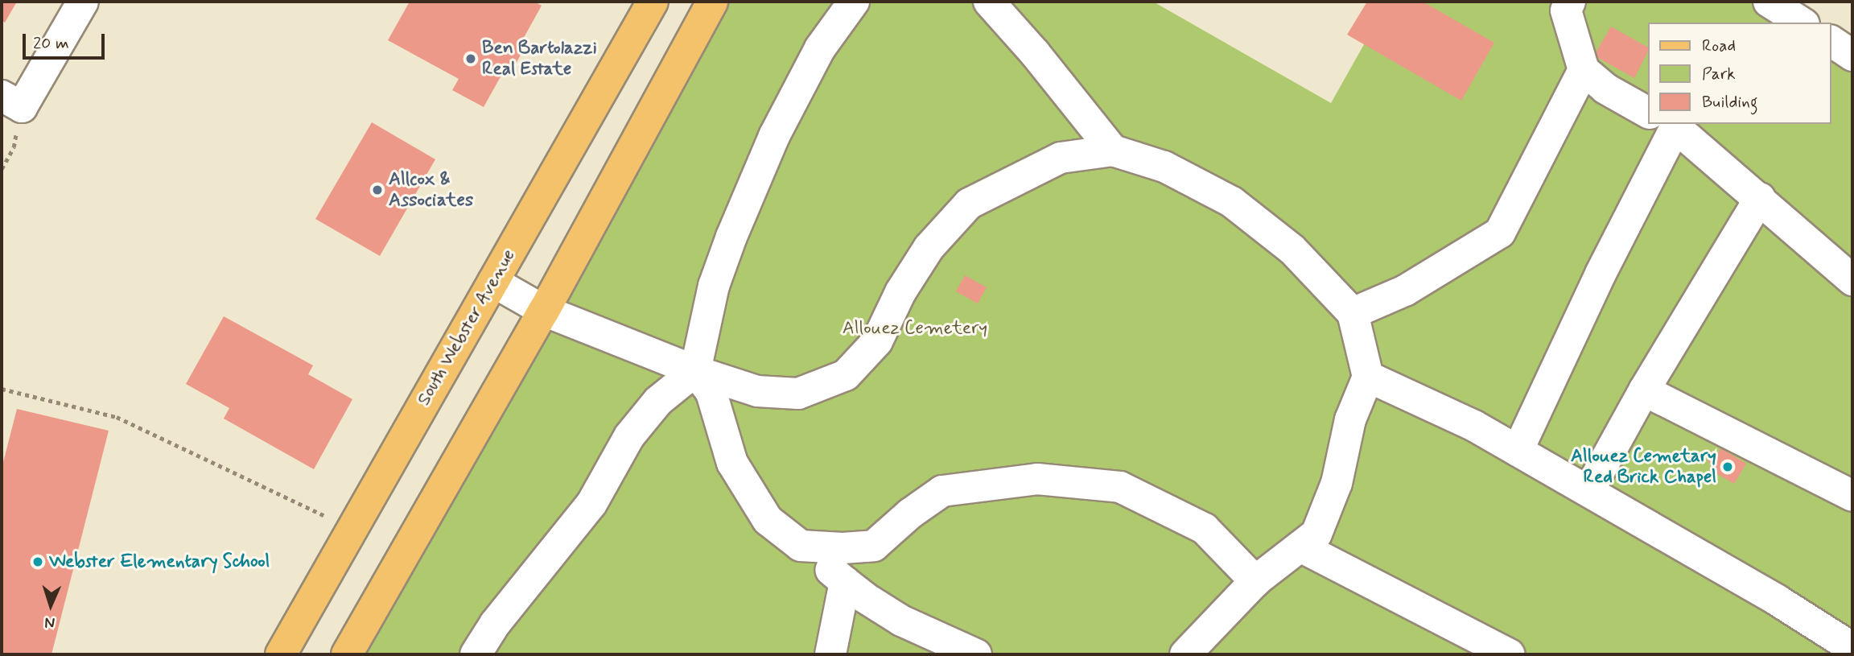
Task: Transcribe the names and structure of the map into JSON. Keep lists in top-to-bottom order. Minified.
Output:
{"streets":{"main road":["South Webster Avenue"]},"parks":["Allouez Cemetery"],"places":["Ben Bartolazzi Real Estate","Allcox & Associates","Allouez Cemetary Red Brick Chapel","Webster Elementary School"],"legend":["Road","Park","Building"],"scale_bar":"20 m","north":"bottom"}
